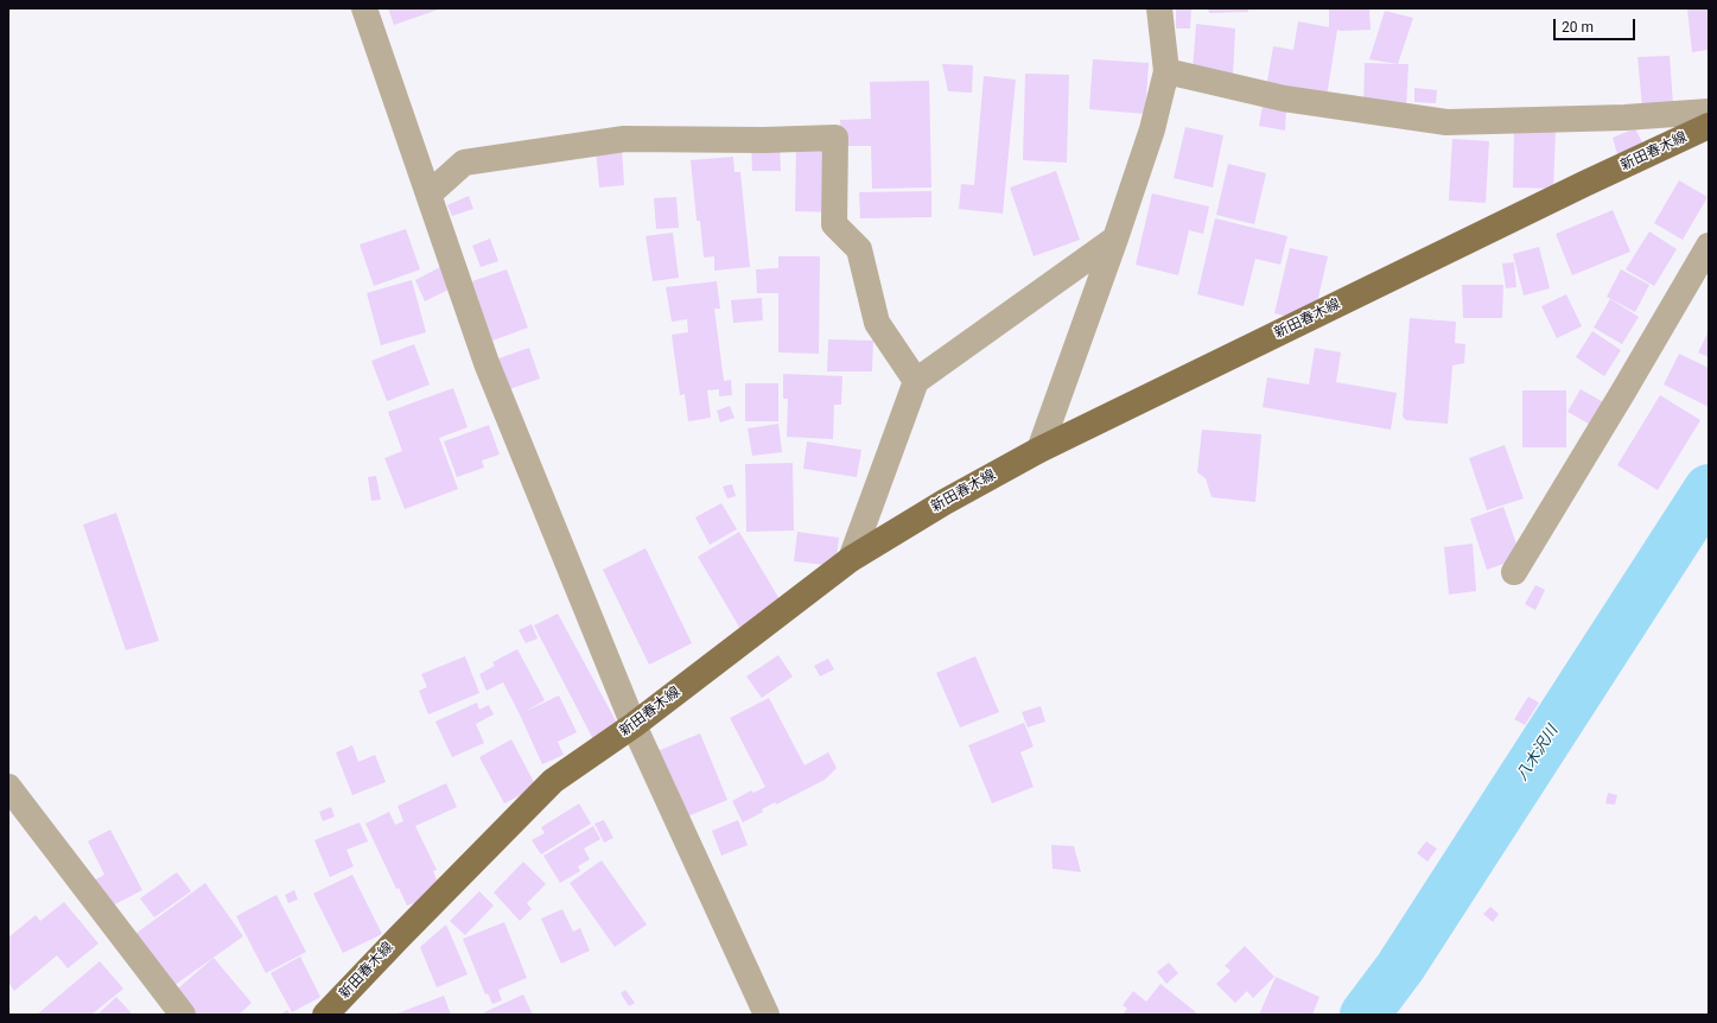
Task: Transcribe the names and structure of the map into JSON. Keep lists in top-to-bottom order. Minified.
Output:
{"streets":{"main road":["新田春木線"]},"water":["八木沢川"],"scale_bar":"20 m"}
